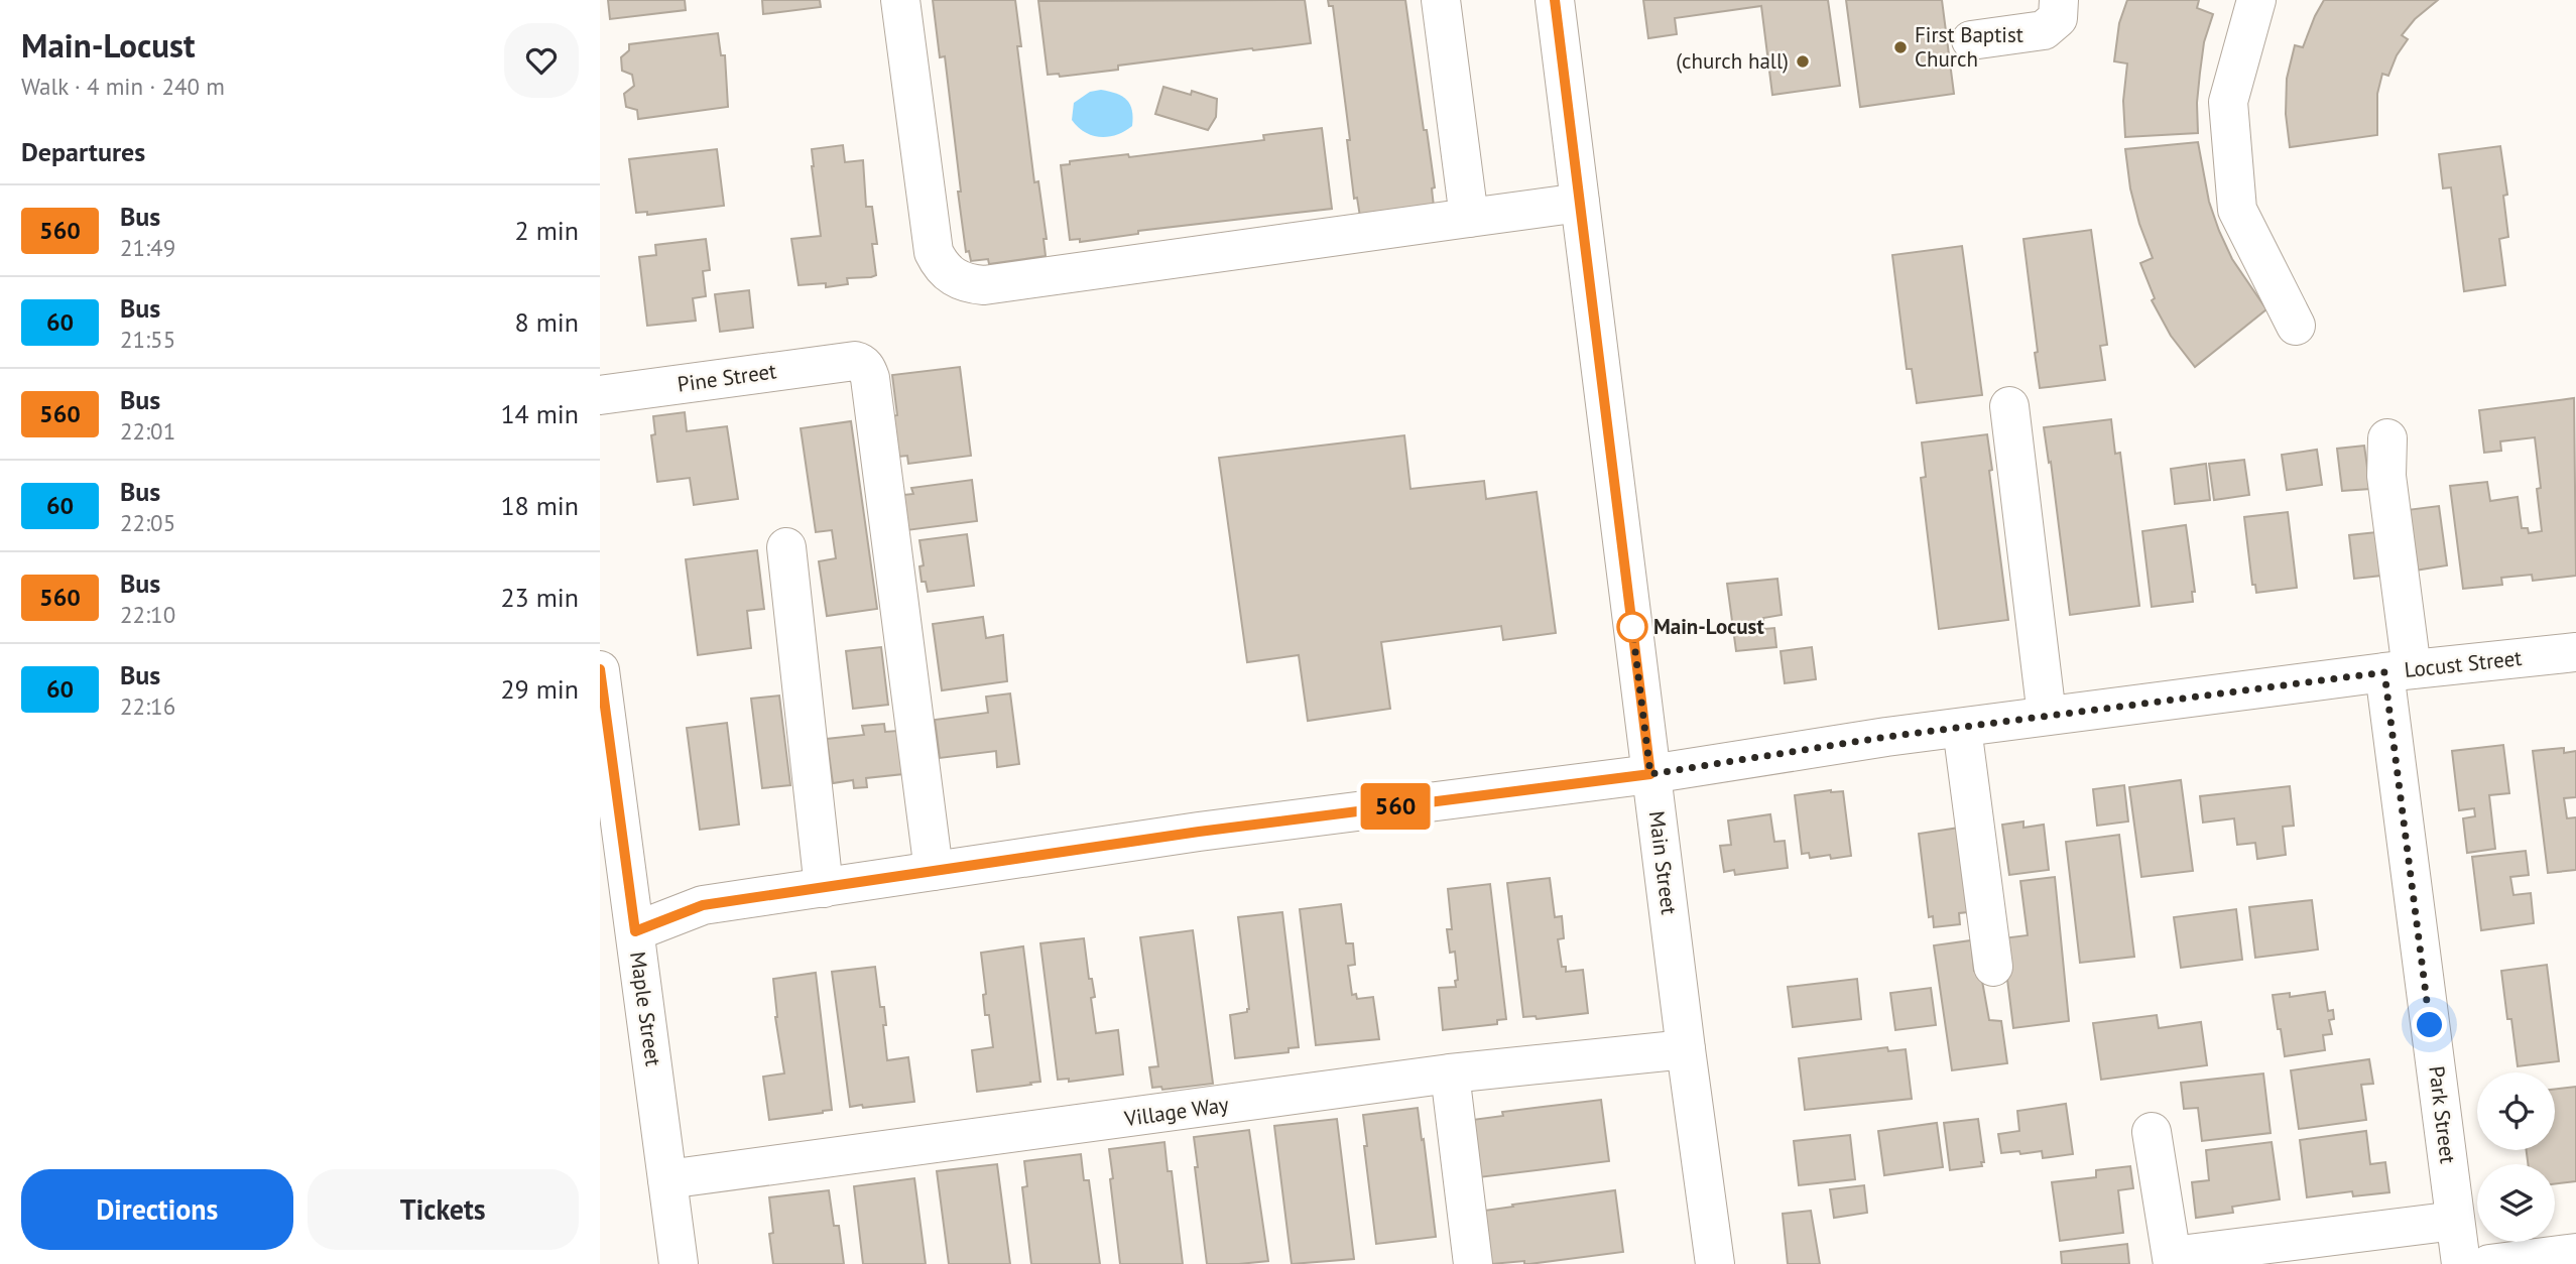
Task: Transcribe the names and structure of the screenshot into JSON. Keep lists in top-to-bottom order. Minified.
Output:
{"streets":{"street":["Pine Street","Locust Street","Main Street","Maple Street","Village Way","Park Street"]},"crossings":[["Pine Street","Locust Street"],["Locust Street","Main Street"],["Locust Street","Maple Street"],["Locust Street","Park Street"],["Main Street","Village Way"],["Maple Street","Village Way"]],"places":["First Baptist Church","(church hall)","Main-Locust"],"lines":["bus line 560"],"page":{"heading":[["Main-Locust","Walk · 4 min · 240 m"],"Departures"],"on_map":"560","list":[{"mark":"560","name":"Bus","note":"21:49","value":"2 min"},{"mark":"60","name":"Bus","note":"21:55","value":"8 min"},{"mark":"560","name":"Bus","note":"22:01","value":"14 min"},{"mark":"60","name":"Bus","note":"22:05","value":"18 min"},{"mark":"560","name":"Bus","note":"22:10","value":"23 min"},{"mark":"60","name":"Bus","note":"22:16","value":"29 min"}],"buttons":["Directions","Tickets"]}}
